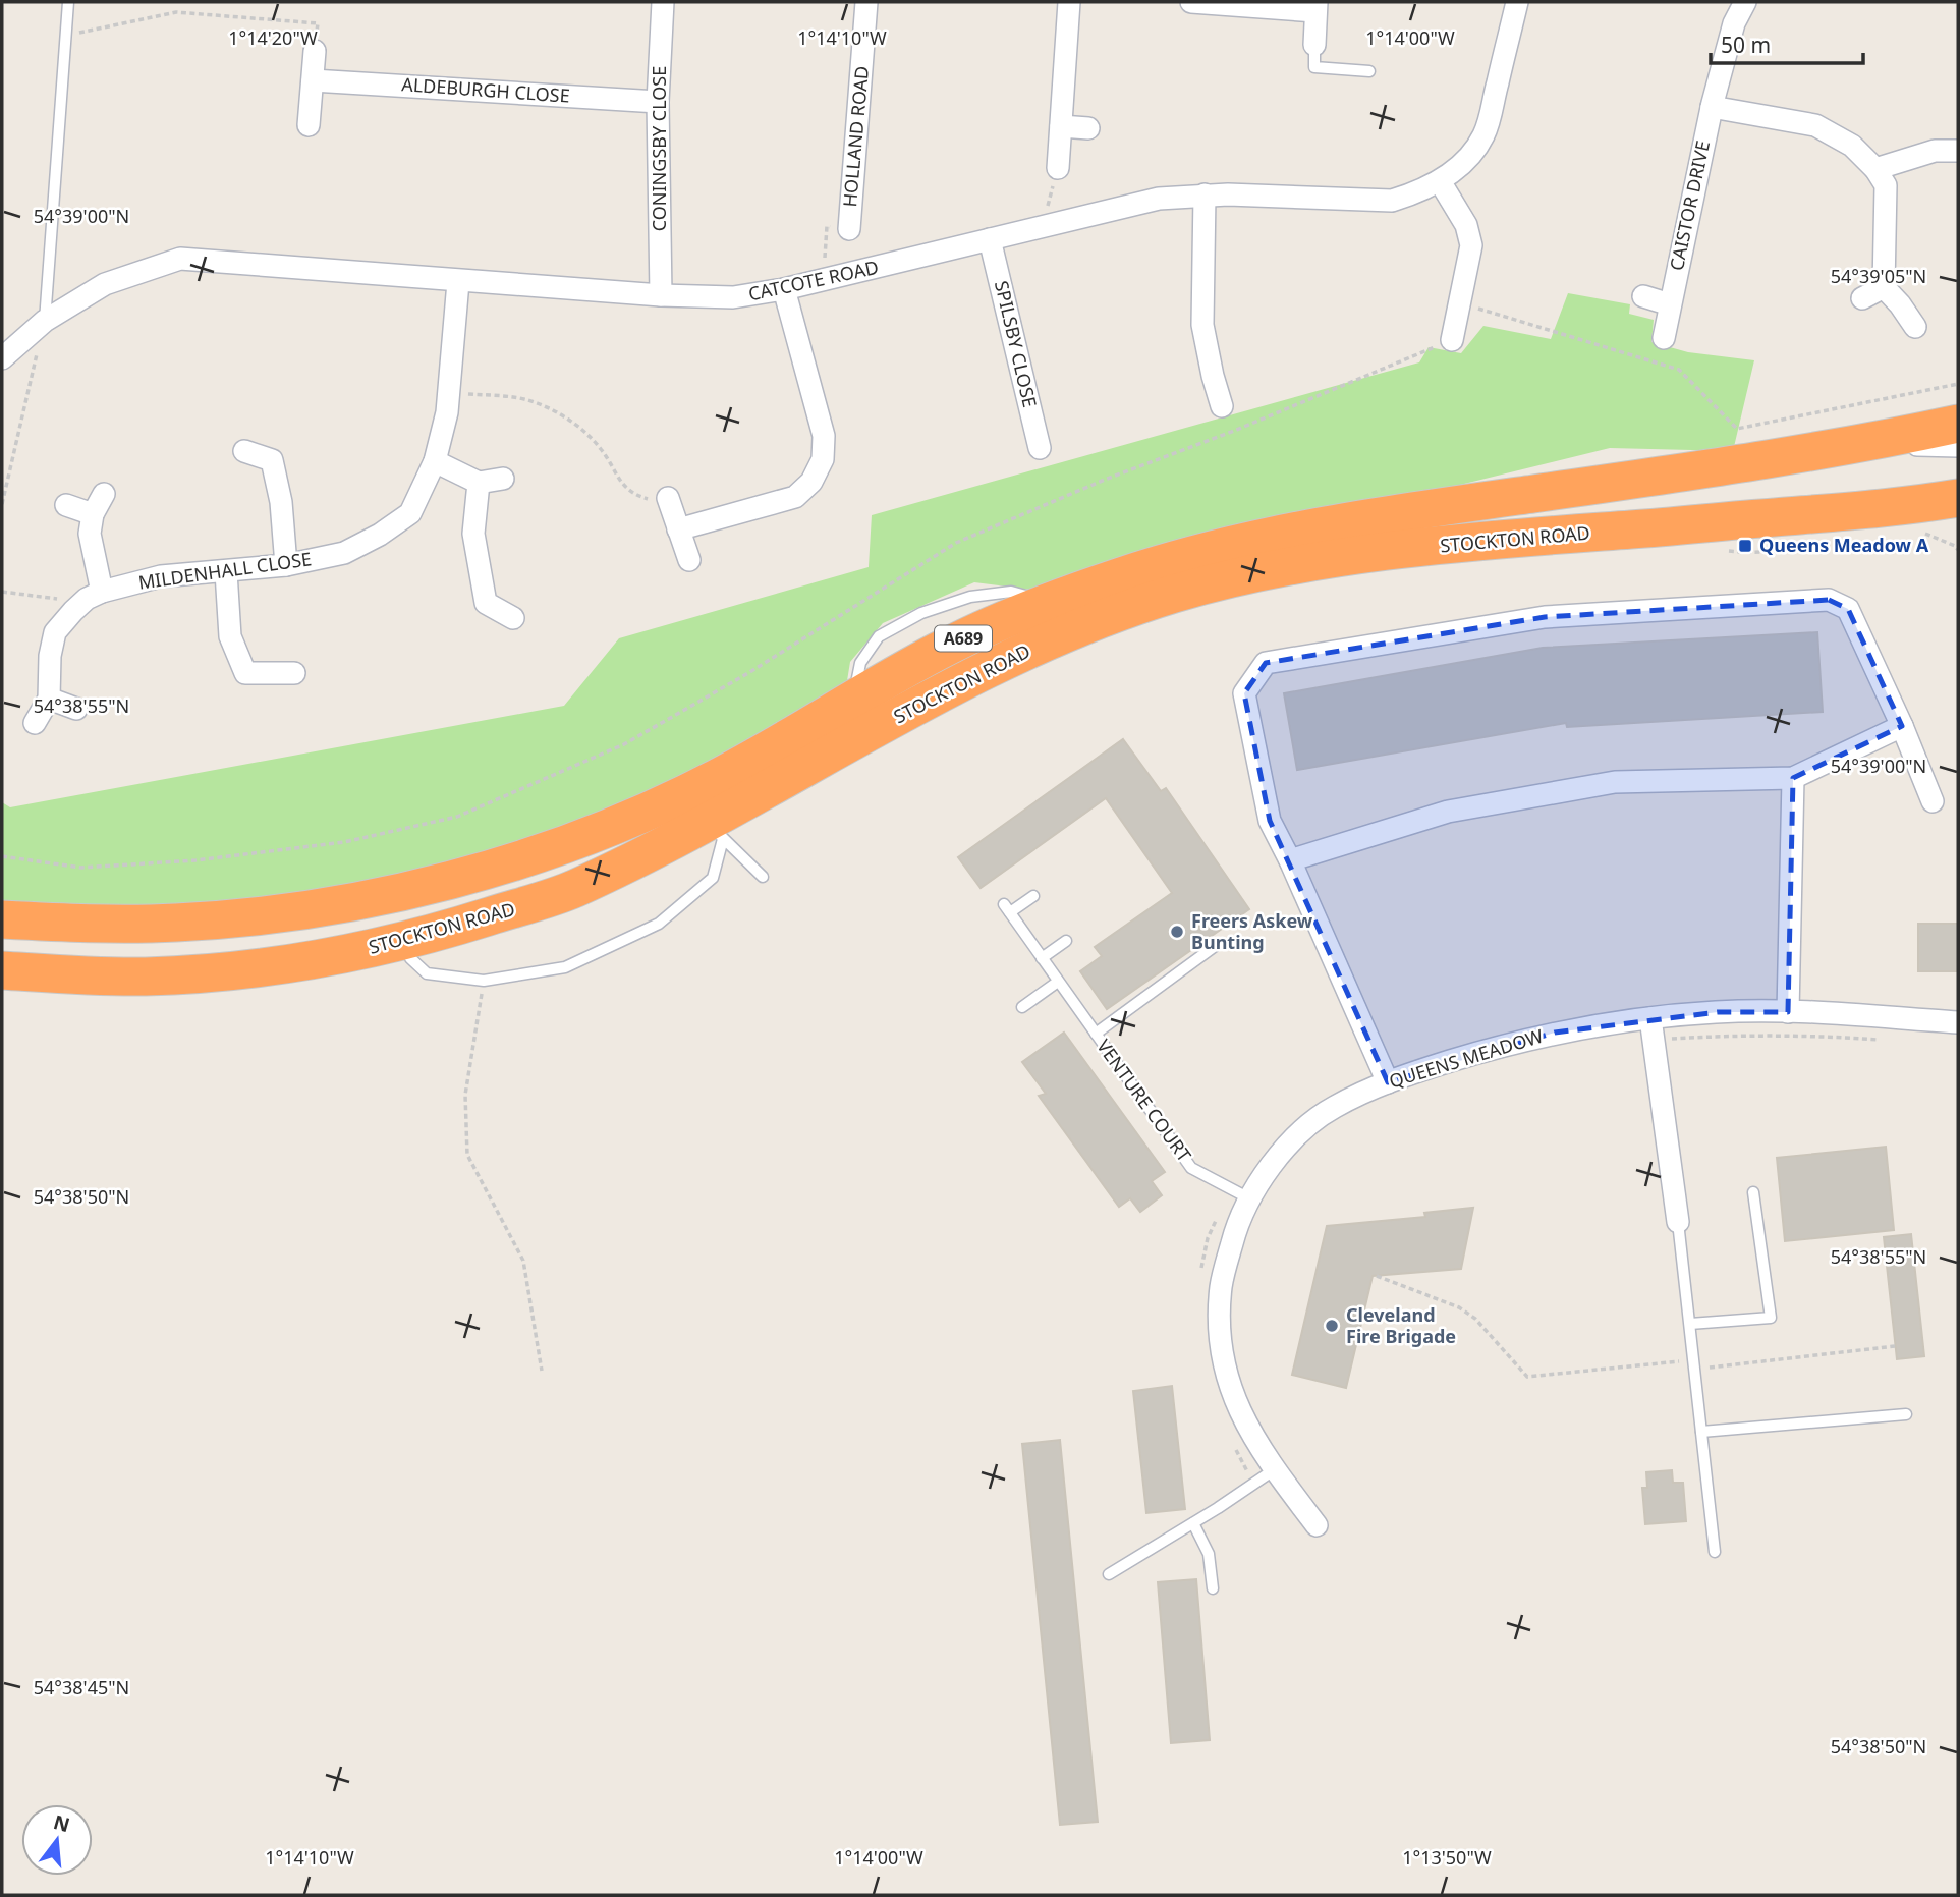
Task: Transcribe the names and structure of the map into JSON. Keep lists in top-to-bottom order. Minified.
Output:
{"streets":{"highway":["STOCKTON ROAD","A689"],"street":["ALDEBURGH CLOSE","HOLLAND ROAD","CONINGSBY CLOSE","CAISTOR DRIVE","CATCOTE ROAD","SPILSBY CLOSE","MILDENHALL CLOSE","QUEENS MEADOW"],"lane":["VENTURE COURT"]},"crossings":[["ALDEBURGH CLOSE","CONINGSBY CLOSE"],["CONINGSBY CLOSE","CATCOTE ROAD"],["CATCOTE ROAD","SPILSBY CLOSE"],["CATCOTE ROAD","MILDENHALL CLOSE"],["QUEENS MEADOW","VENTURE COURT"]],"places":{"transit":["Queens Meadow A"],"other":["Freers Askew Bunting","Cleveland Fire Brigade"]},"scale_bar":"50 m","north":"top","coordinates":["1°14'20\"W","1°14'10\"W","1°14'00\"W","54°39'00\"N","54°39'05\"N","54°38'55\"N","54°38'50\"N","54°38'45\"N","1°13'50\"W"]}
